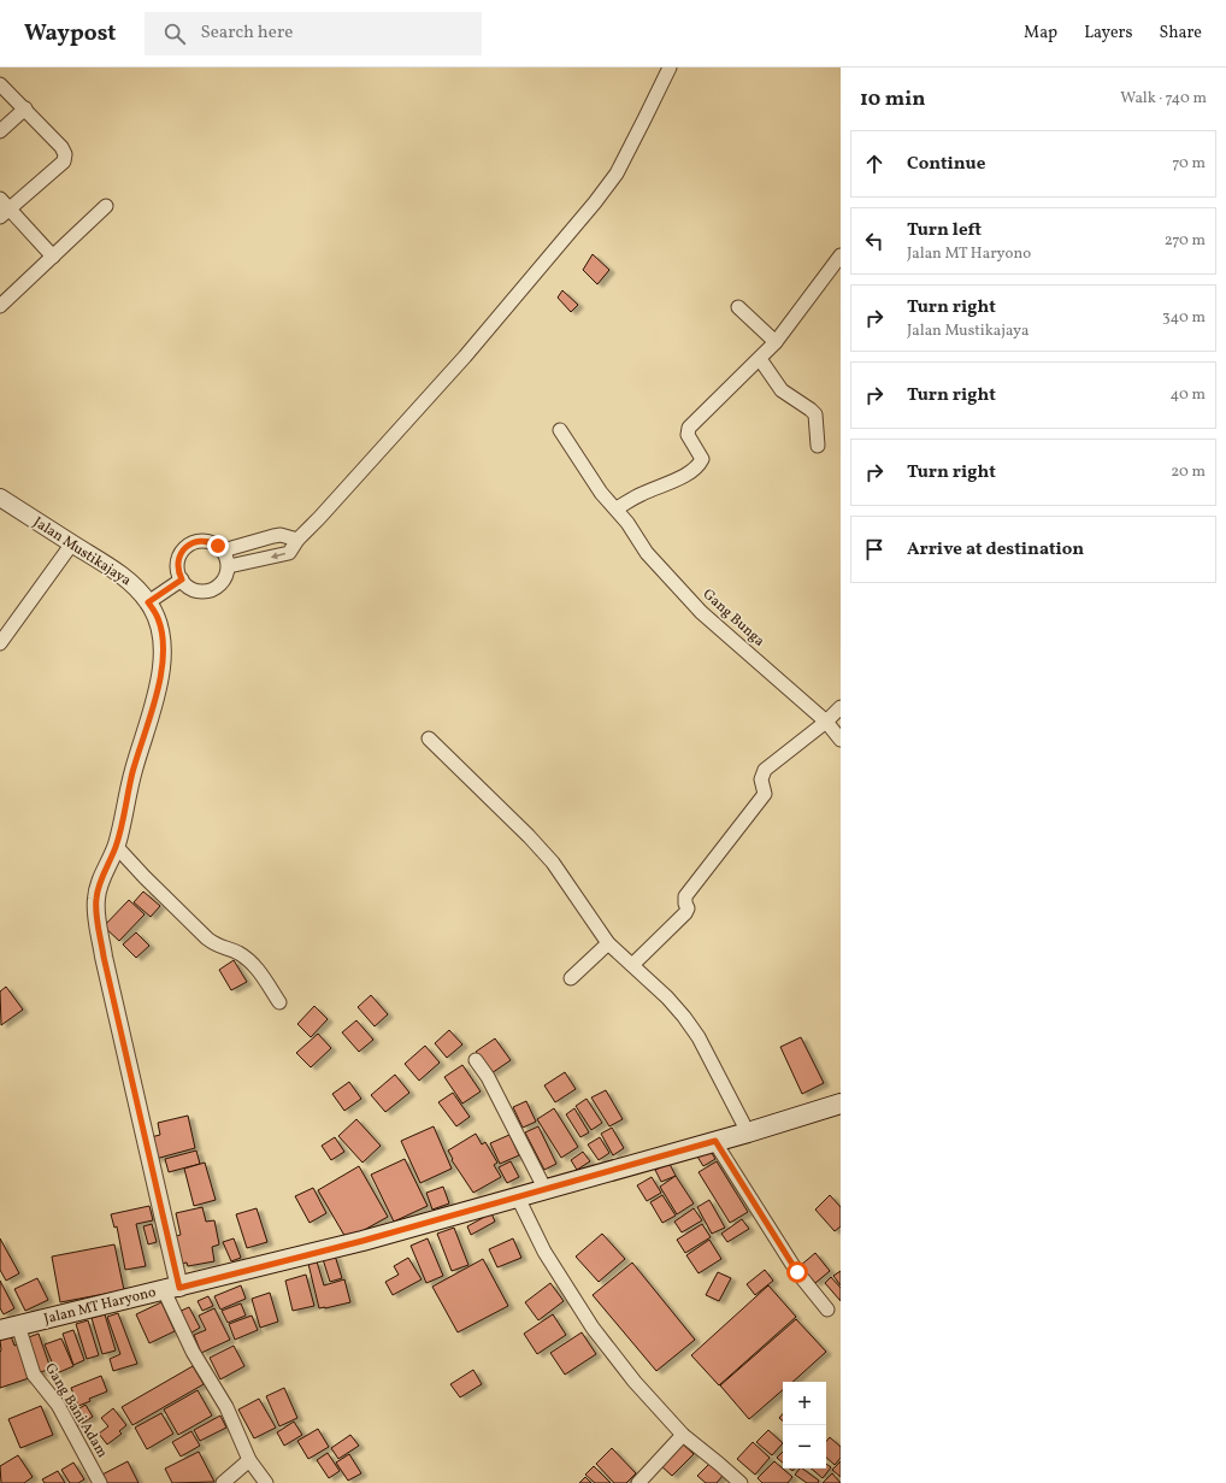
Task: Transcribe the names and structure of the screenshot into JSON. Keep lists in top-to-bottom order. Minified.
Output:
{"streets":{"main road":["Jalan MT Haryono"],"street":["Jalan Mustikajaya","Gang Bunga","Gang Bani Adam"]},"crossings":[["Jalan Mustikajaya","Jalan MT Haryono"],["Jalan MT Haryono","Gang Bani Adam"]],"page":{"header":"Waypost","search":"Search here","nav":["Map","Layers","Share"],"heading":["10 min","Walk · 740 m"],"list":[["Continue","70 m"],["Turn left","Jalan MT Haryono","270 m"],["Turn right","Jalan Mustikajaya","340 m"],["Turn right","40 m"],["Turn right","20 m"],"Arrive at destination"],"map_buttons":["+","−"]}}
